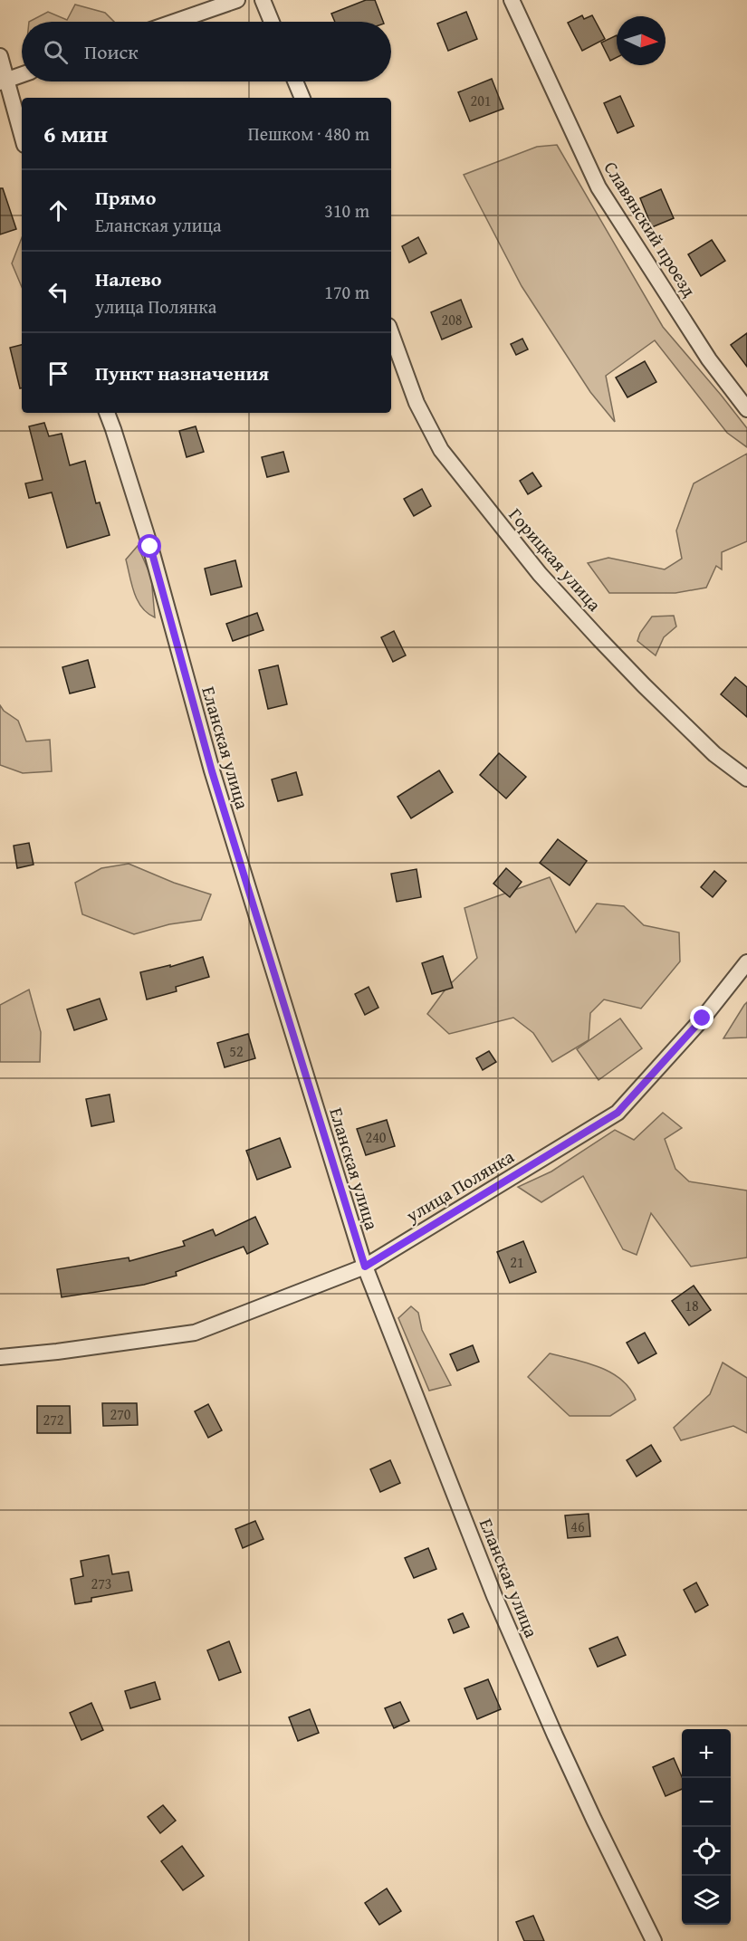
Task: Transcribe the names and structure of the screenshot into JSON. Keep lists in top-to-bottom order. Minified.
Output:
{"streets":{"street":["Славянский проезд","Горицкая улица","Еланская улица","улица Полянка"]},"crossings":[["Еланская улица","улица Полянка"]],"house_numbers":["201","208","52","240","21","18","270","272","46","273"],"north":"right","page":{"search":"Поиск","heading":["6 мин","Пешком · 480 m"],"list":[["Прямо","Еланская улица","310 m"],["Налево","улица Полянка","170 m"],"Пункт назначения"],"map_buttons":["+","−"]}}
